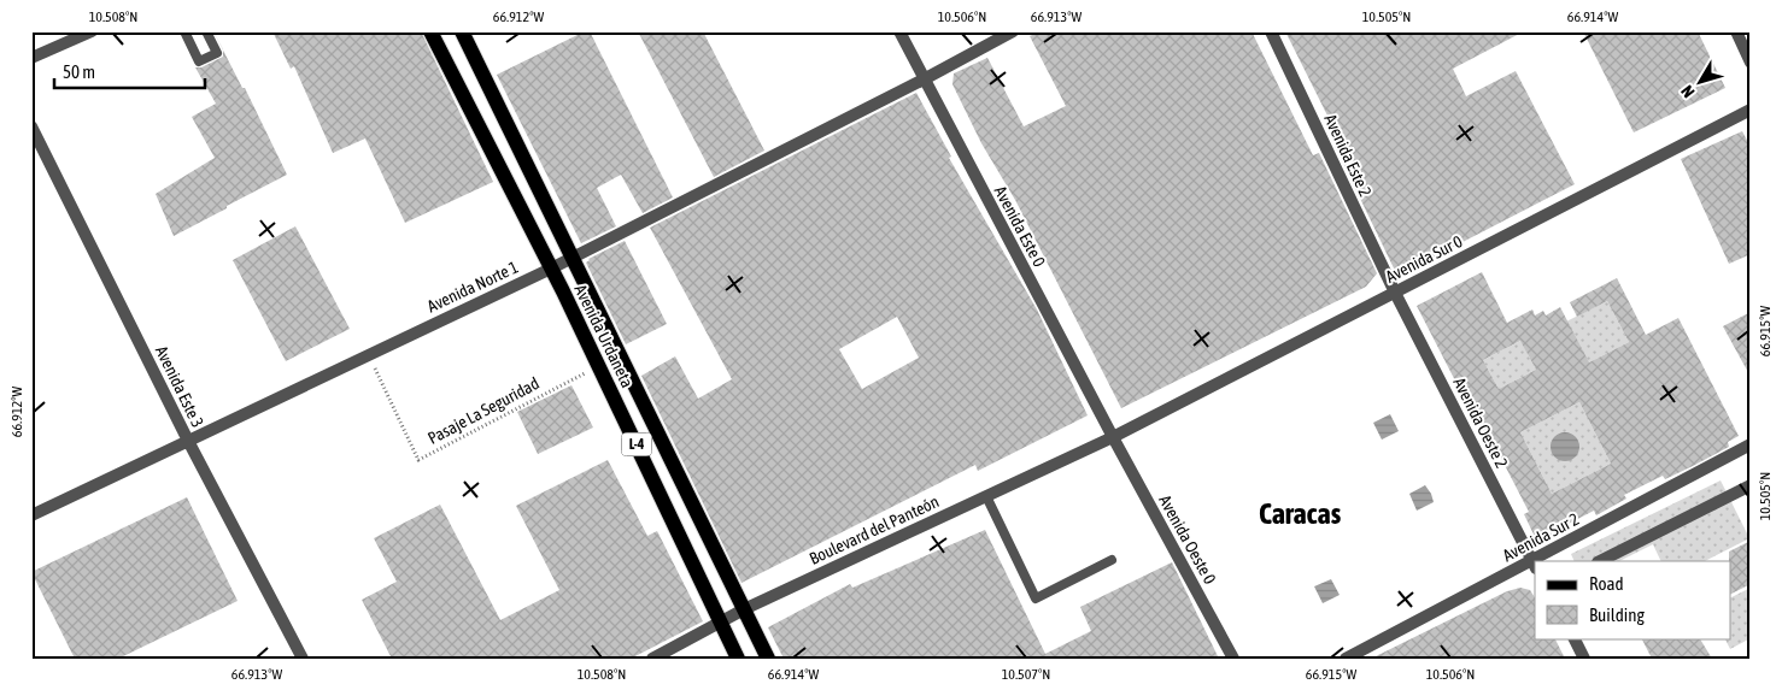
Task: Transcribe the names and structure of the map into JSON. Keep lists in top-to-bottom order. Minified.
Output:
{"streets":{"main road":["Avenida Urdaneta","L-4"],"street":["Avenida Este 2","Avenida Este 0","Avenida Sur 0","Avenida Norte 1","Avenida Este 3","Avenida Oeste 2","Boulevard del Panteón","Avenida Sur 2","Avenida Oeste 0"],"path":["Pasaje La Seguridad"]},"crossings":[["Avenida Este 2","Avenida Sur 0"],["Avenida Este 2","Avenida Oeste 2"],["Avenida Este 0","Avenida Sur 0"],["Avenida Este 0","Avenida Norte 1"],["Avenida Este 0","Boulevard del Panteón"],["Avenida Este 0","Avenida Oeste 0"],["Avenida Sur 0","Avenida Oeste 2"],["Avenida Sur 0","Boulevard del Panteón"],["Avenida Sur 0","Avenida Oeste 0"],["Avenida Norte 1","Avenida Urdaneta"],["Avenida Norte 1","Avenida Este 3"],["Avenida Norte 1","Pasaje La Seguridad"],["Avenida Urdaneta","Pasaje La Seguridad"],["Avenida Urdaneta","Boulevard del Panteón"],["Avenida Oeste 2","Avenida Sur 2"],["Boulevard del Panteón","Avenida Oeste 0"]],"districts":["Caracas"],"legend":["Road","Building"],"scale_bar":"50 m","north":"bottom left","coordinates":["10.508°N","66.912°W","10.506°N","66.913°W","10.505°N","66.914°W","66.915°W","10.507°N"]}
